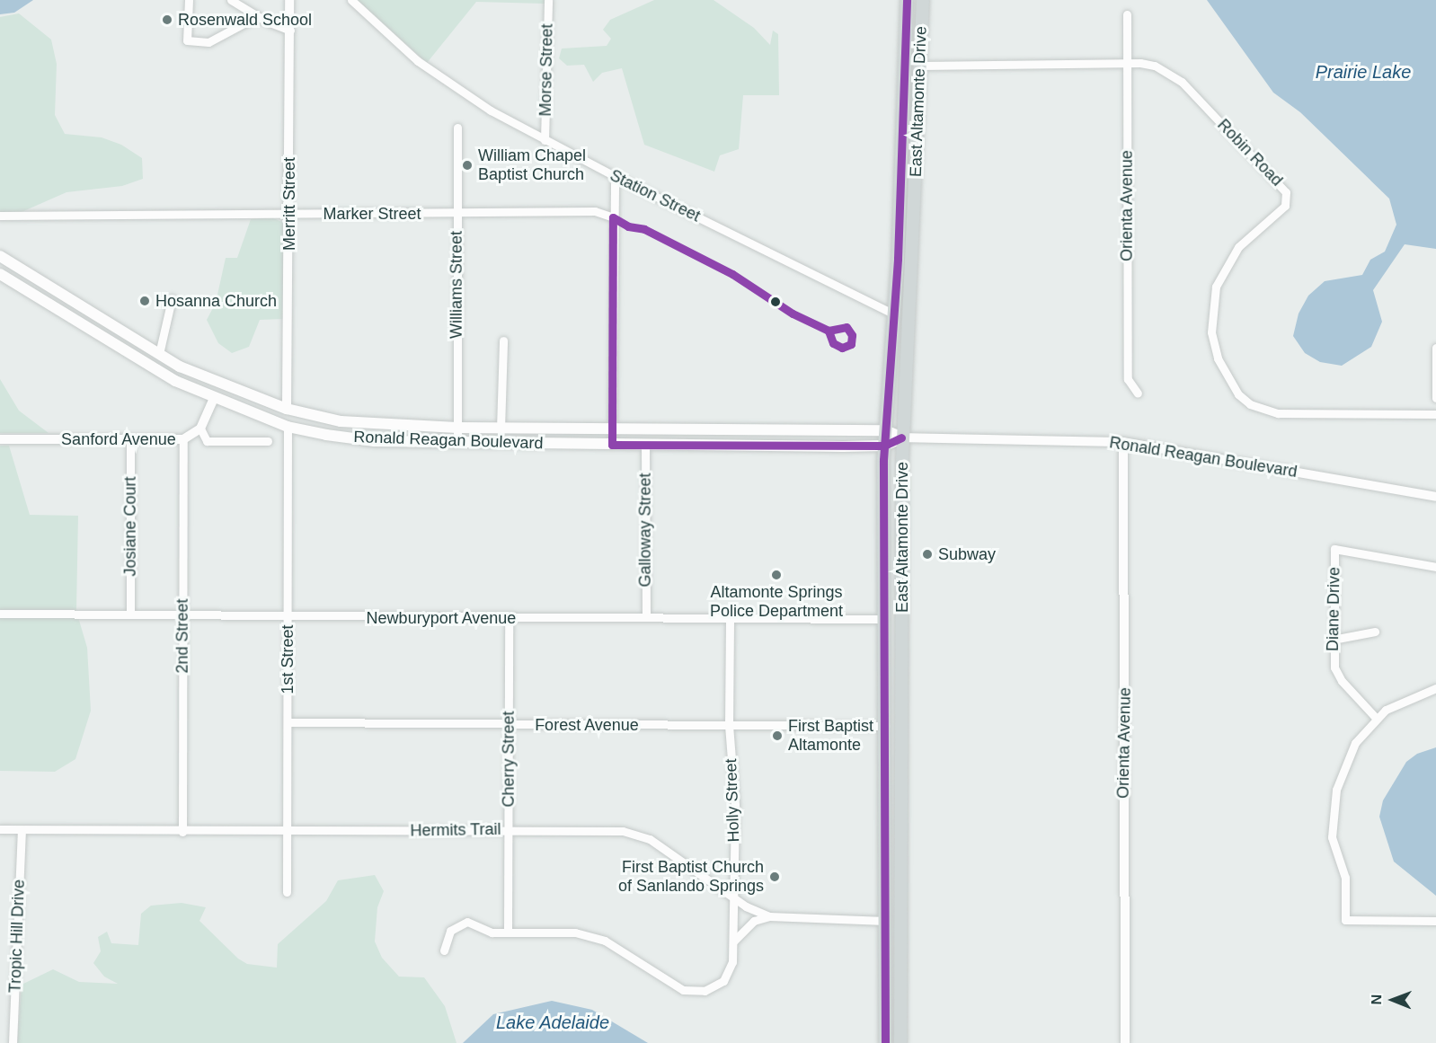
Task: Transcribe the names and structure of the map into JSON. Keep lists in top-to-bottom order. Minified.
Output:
{"streets":{"main road":["East Altamonte Drive","Ronald Reagan Boulevard"],"street":["Morse Street","Robin Road","Station Street","Merritt Street","Orienta Avenue","Marker Street","Williams Street","Sanford Avenue","Josiane Court","Galloway Street","Diane Drive","Newburyport Avenue","2nd Street","1st Street","Forest Avenue","Cherry Street","Holly Street","Hermits Trail","Tropic Hill Drive"]},"crossings":[["Morse Street","Station Street"],["East Altamonte Drive","Robin Road"],["East Altamonte Drive","Station Street"],["East Altamonte Drive","Ronald Reagan Boulevard"],["East Altamonte Drive","Newburyport Avenue"],["East Altamonte Drive","Forest Avenue"],["East Altamonte Drive","Hermits Trail"],["Robin Road","Orienta Avenue"],["Merritt Street","Marker Street"],["Merritt Street","Ronald Reagan Boulevard"],["Orienta Avenue","Ronald Reagan Boulevard"],["Marker Street","Williams Street"],["Williams Street","Ronald Reagan Boulevard"],["Sanford Avenue","Ronald Reagan Boulevard"],["Sanford Avenue","Josiane Court"],["Sanford Avenue","2nd Street"],["Ronald Reagan Boulevard","Galloway Street"],["Ronald Reagan Boulevard","1st Street"],["Josiane Court","Newburyport Avenue"],["Galloway Street","Newburyport Avenue"],["Newburyport Avenue","2nd Street"],["Newburyport Avenue","1st Street"],["Newburyport Avenue","Cherry Street"],["Newburyport Avenue","Holly Street"],["2nd Street","Hermits Trail"],["1st Street","Forest Avenue"],["1st Street","Hermits Trail"],["Forest Avenue","Cherry Street"],["Forest Avenue","Holly Street"],["Cherry Street","Holly Street"],["Cherry Street","Hermits Trail"],["Holly Street","Hermits Trail"],["Hermits Trail","Tropic Hill Drive"]],"water":["Prairie Lake","Lake Adelaide"],"places":["Rosenwald School","William Chapel Baptist Church","Hosanna Church","Subway","Altamonte Springs Police Department","First Baptist Altamonte","First Baptist Church of Sanlando Springs"],"north":"left"}
